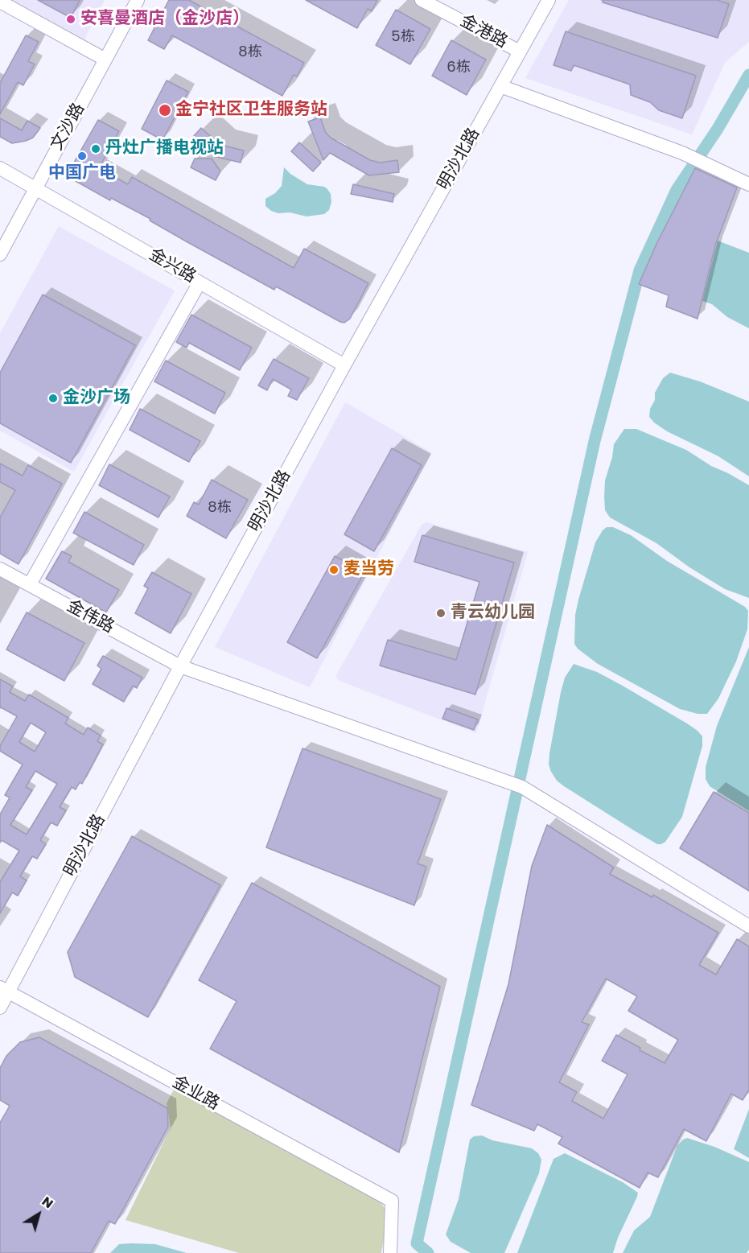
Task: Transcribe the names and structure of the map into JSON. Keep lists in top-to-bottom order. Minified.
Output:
{"streets":{"street":["金港路","文沙路","明沙北路","金兴路","金伟路","金业路"]},"crossings":[["金港路","明沙北路"],["文沙路","金兴路"],["明沙北路","金兴路"],["明沙北路","金伟路"],["明沙北路","金业路"]],"places":["安喜曼酒店（金沙店）","金宁社区卫生服务站","丹灶广播电视站","中国广电","金沙广场","麦当劳","青云幼儿园"],"house_numbers":["5栋","8栋","6栋","8栋"],"north":"top right"}
